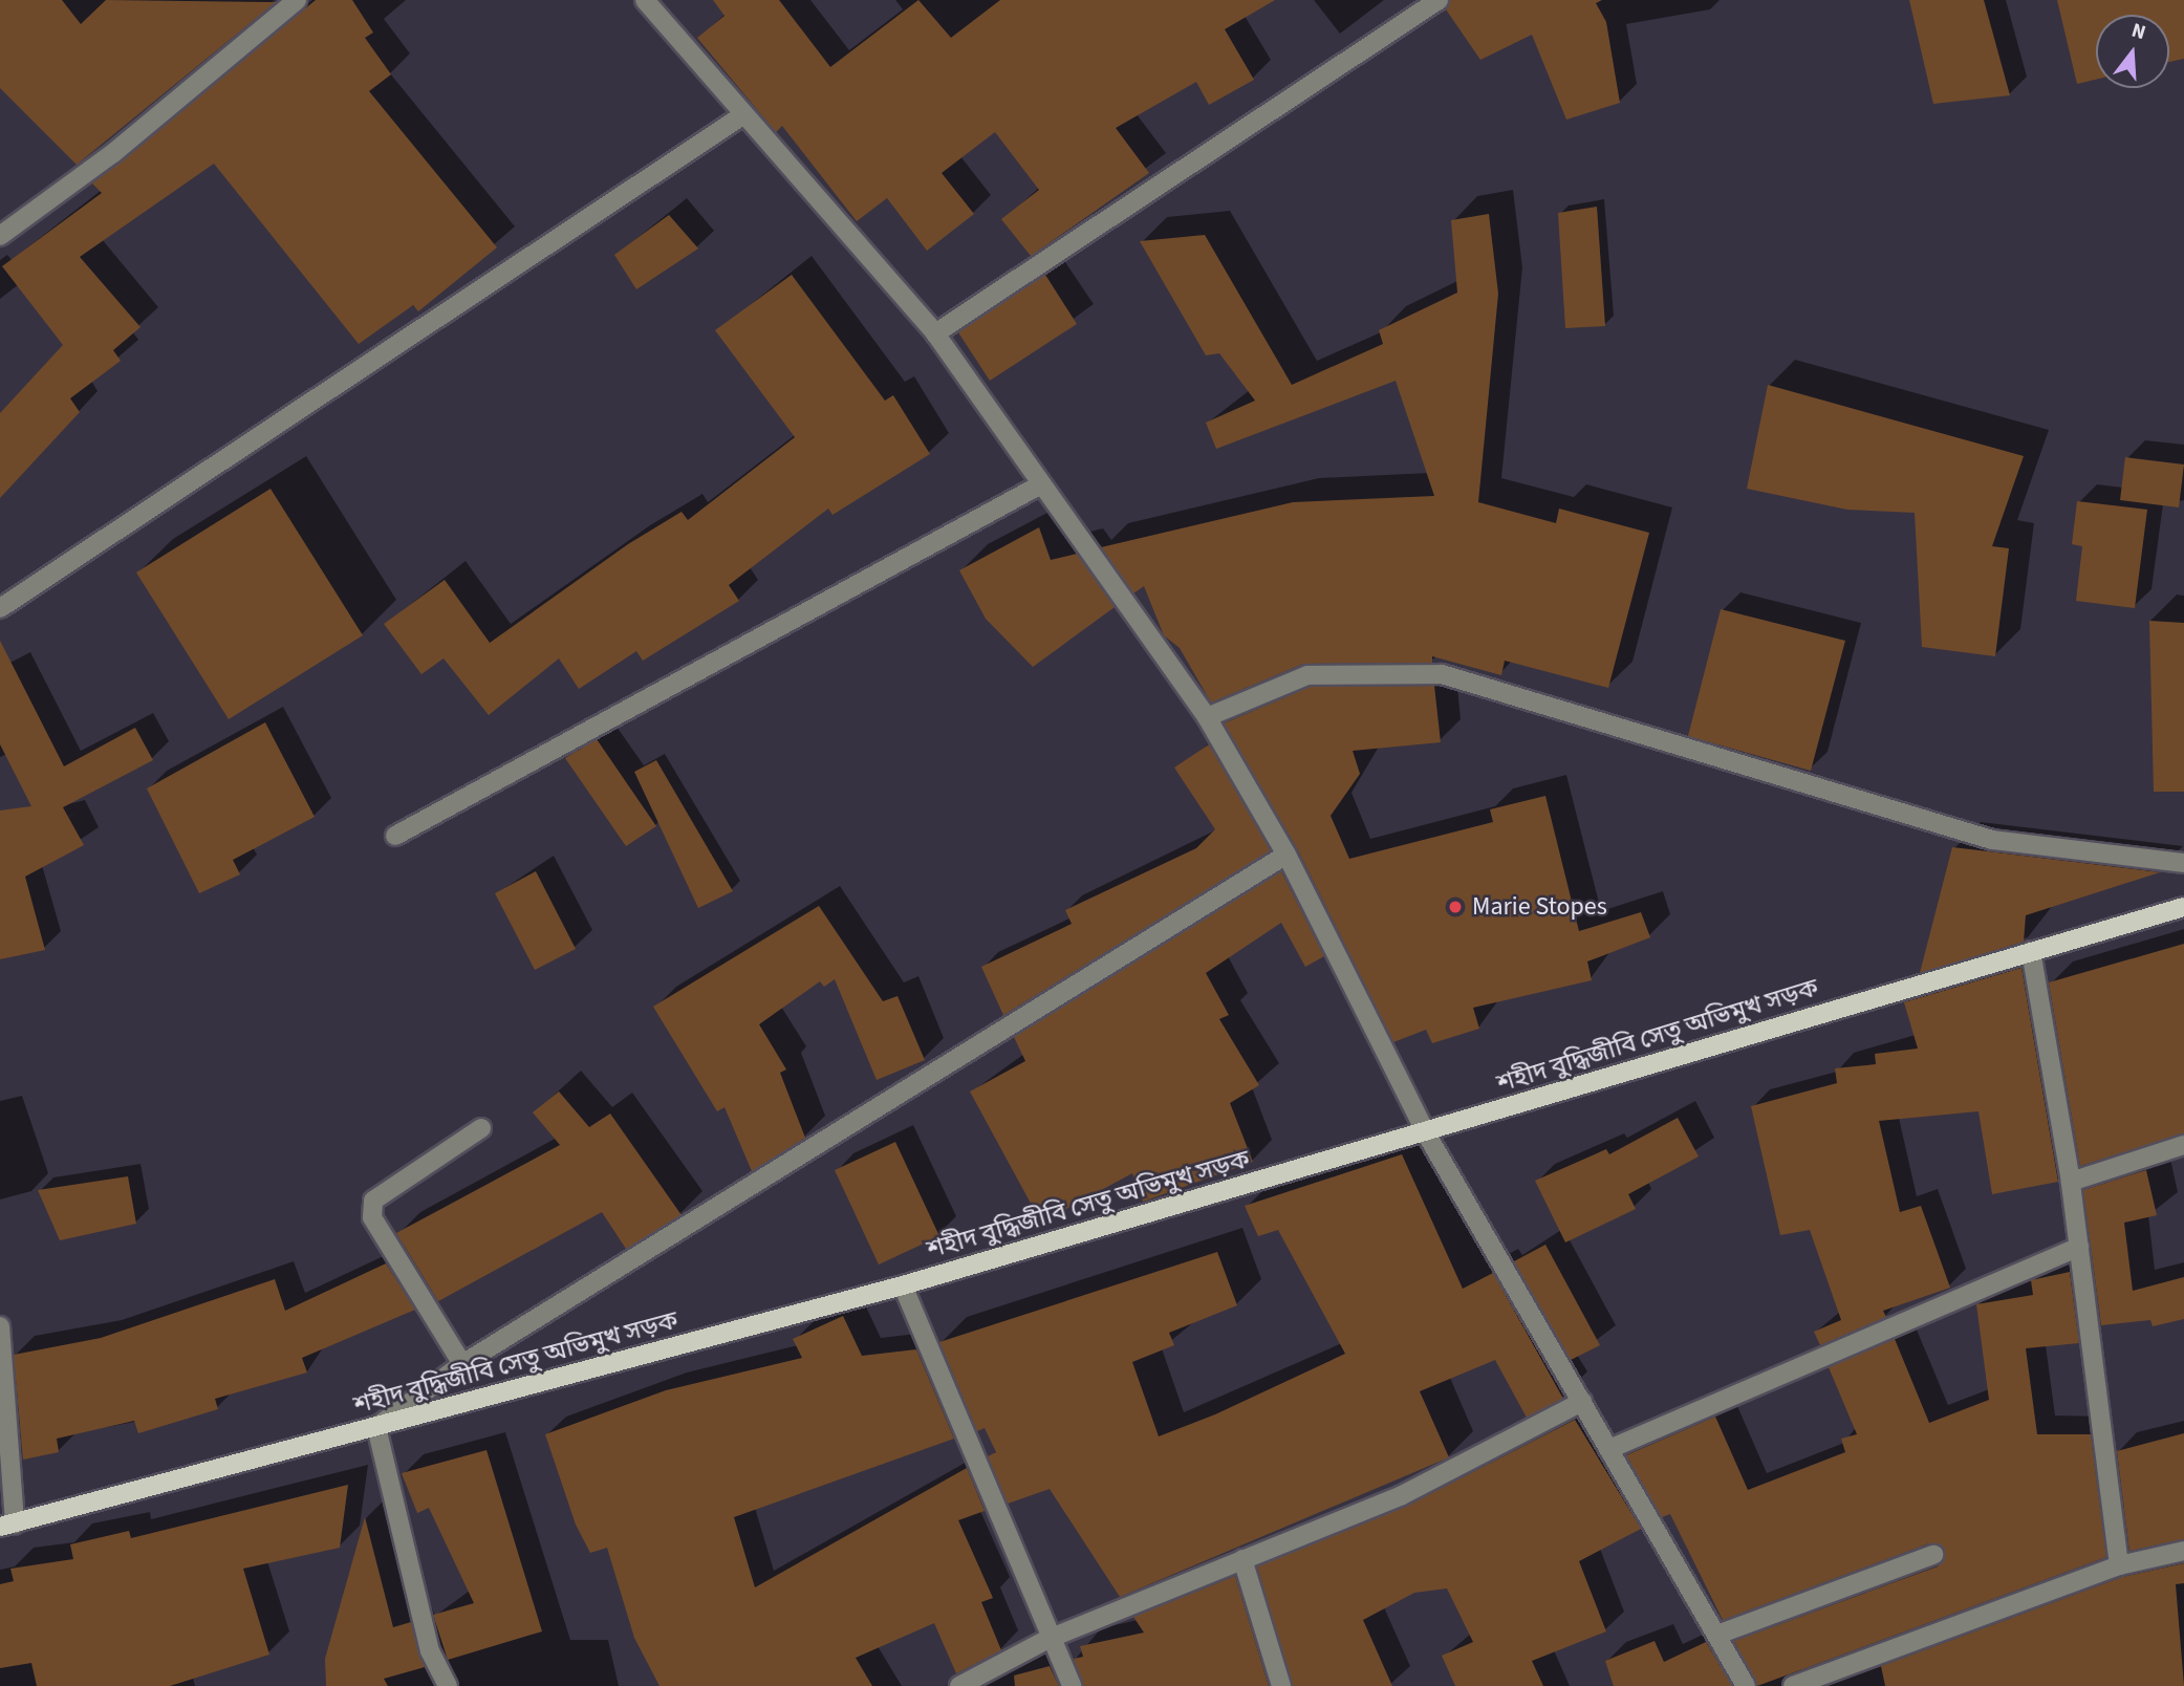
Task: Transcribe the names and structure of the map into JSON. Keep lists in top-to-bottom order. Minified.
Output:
{"streets":{"main road":["শহীদ বুদ্ধিজীবি সেতু অভিমুখ সড়ক"]},"places":["Marie Stopes"],"north":"top"}
